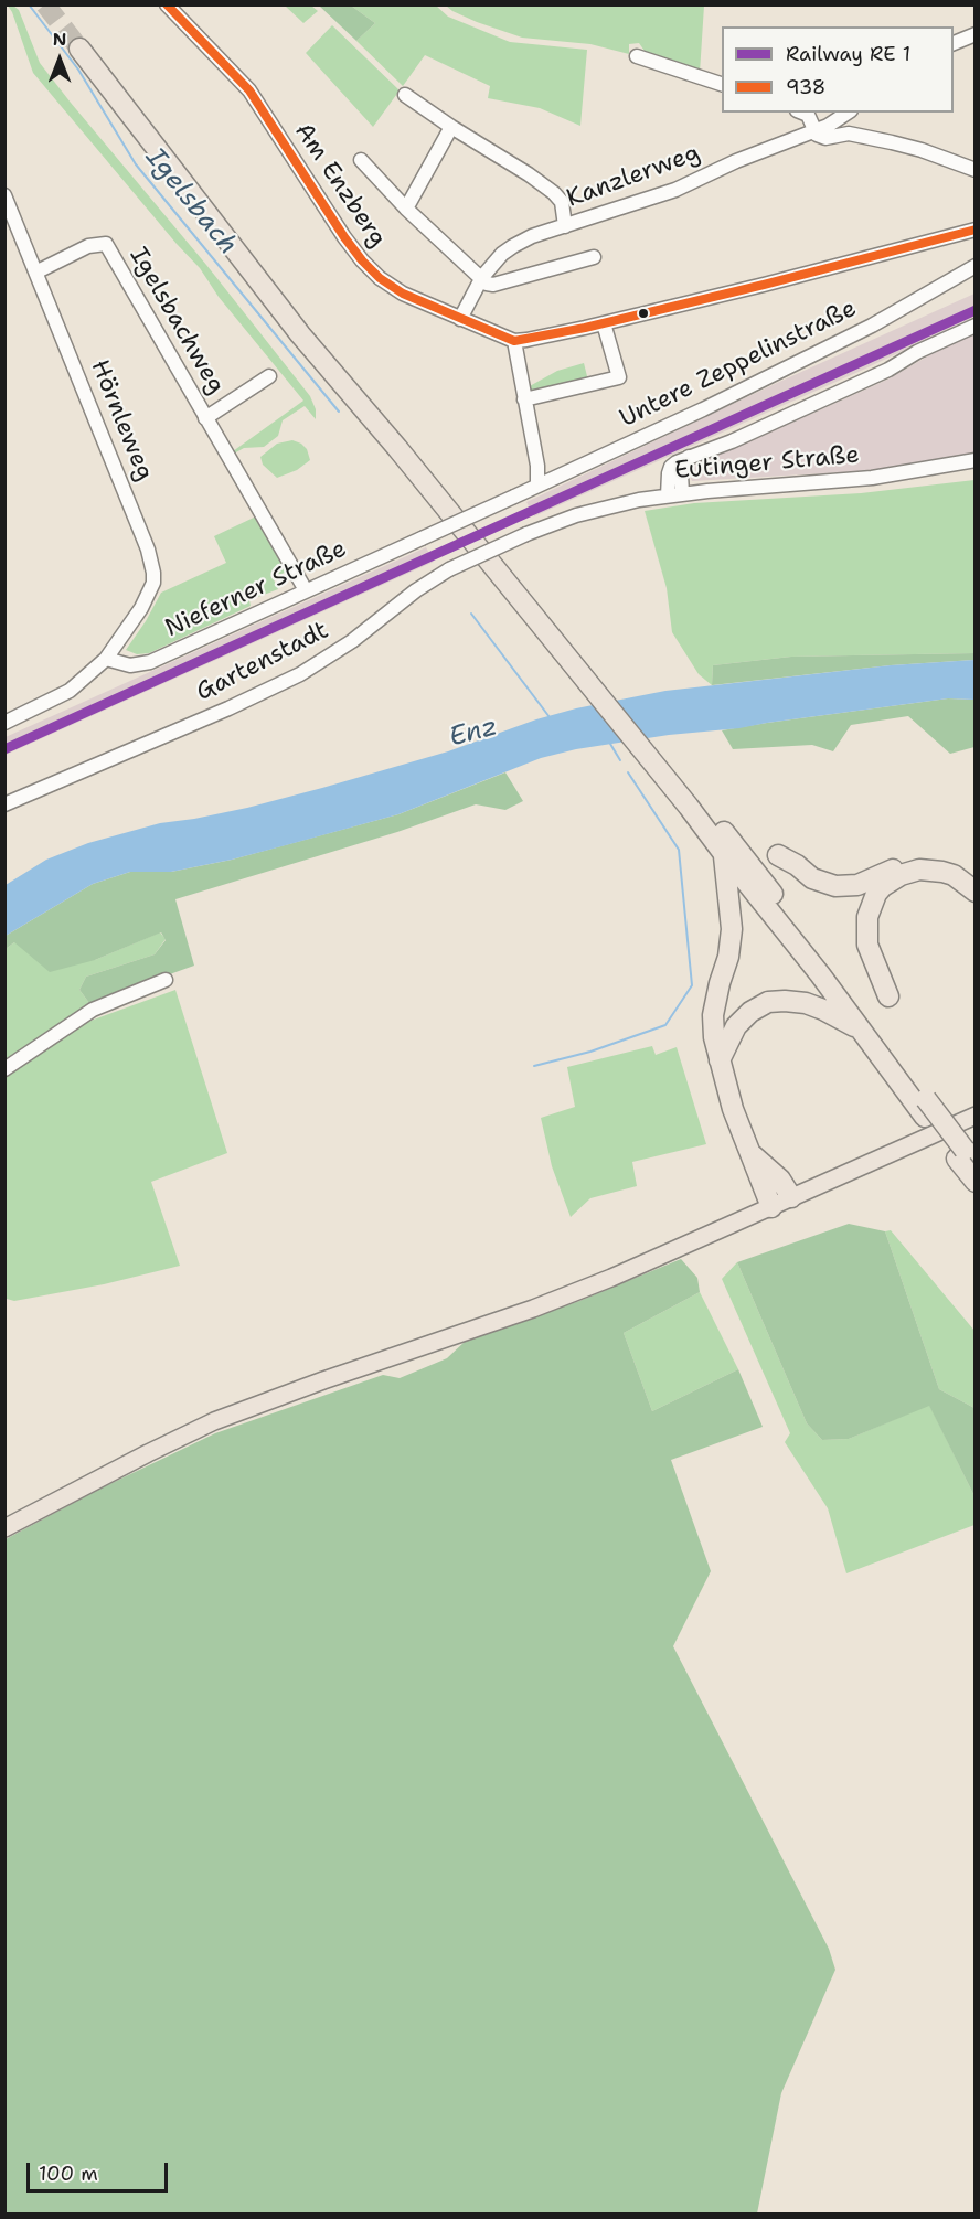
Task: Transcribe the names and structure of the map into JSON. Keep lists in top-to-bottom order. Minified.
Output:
{"streets":{"street":["Kanzlerweg","Am Enzberg","Igelsbachweg","Untere Zeppelinstraße","Hörnleweg","Eutinger Straße","Nieferner Straße","Gartenstadt"]},"crossings":[["Kanzlerweg","Am Enzberg"],["Igelsbachweg","Hörnleweg"],["Igelsbachweg","Nieferner Straße"],["Untere Zeppelinstraße","Nieferner Straße"],["Hörnleweg","Nieferner Straße"],["Eutinger Straße","Gartenstadt"]],"water":["Igelsbach","Enz"],"lines":["transit line 938"],"legend":["Railway RE 1","938"],"scale_bar":"100 m","north":"top"}
